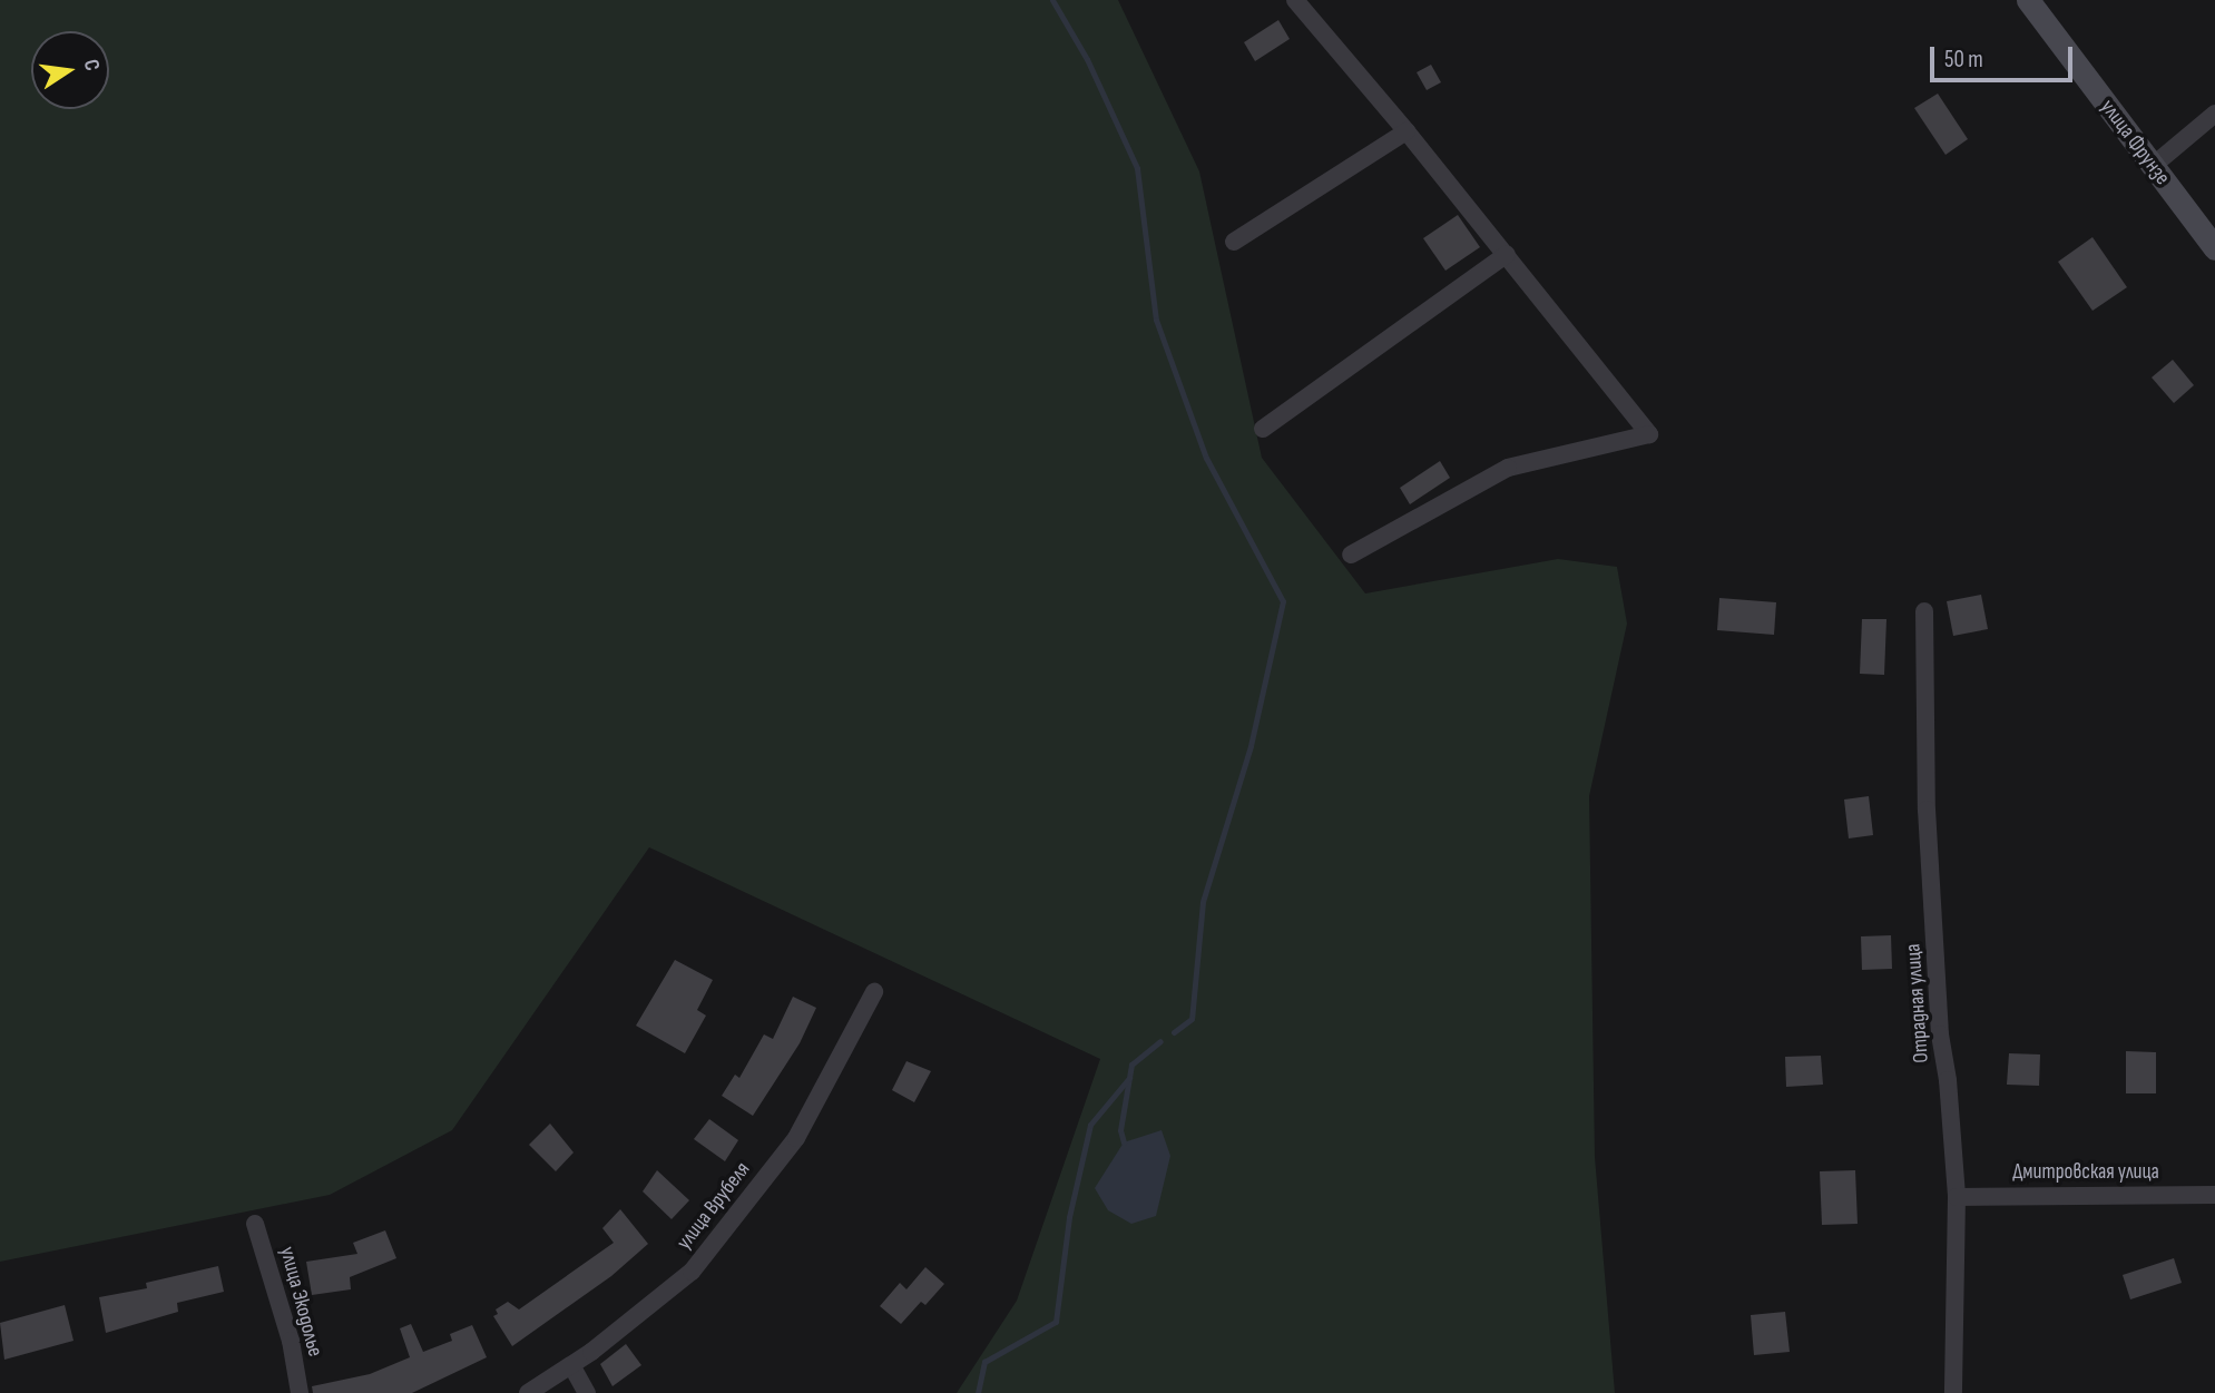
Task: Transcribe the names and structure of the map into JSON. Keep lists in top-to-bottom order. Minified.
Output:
{"streets":{"street":["улица Фрунзе","Отрадная улица","Дмитровская улица","улица Врубеля","улица Экодолье"]},"crossings":[["Отрадная улица","Дмитровская улица"]],"scale_bar":"50 m","north":"right"}
